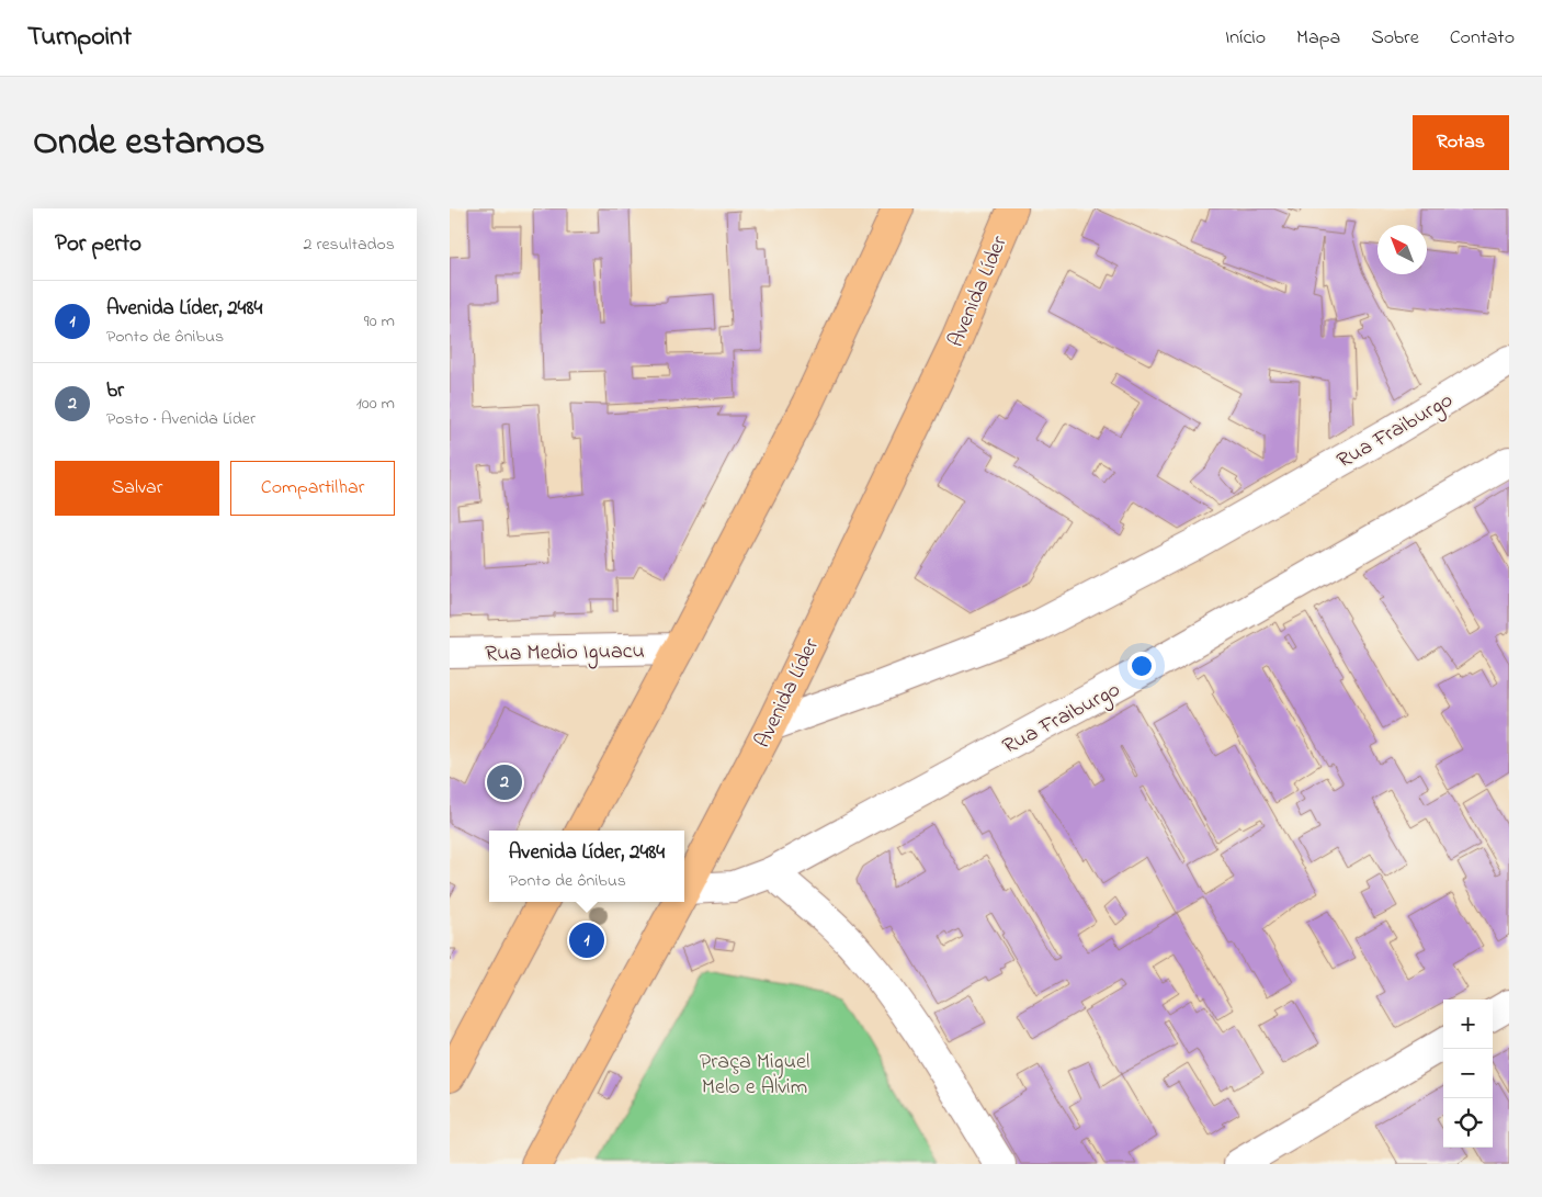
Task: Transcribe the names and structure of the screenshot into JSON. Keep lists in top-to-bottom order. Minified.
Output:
{"streets":{"main road":["Avenida Líder"],"street":["Rua Fraiburgo","Rua Medio Iguacu"]},"crossings":[["Avenida Líder","Rua Fraiburgo"]],"parks":["Praça Miguel Melo e Alvim"],"north":"top left","page":{"header":"Turnpoint","nav":["Início","Mapa","Sobre","Contato"],"title":"Onde estamos","buttons":["Rotas",["Salvar","Compartilhar"]],"heading":["Por perto","2 resultados"],"list":[{"mark":"1","name":"Avenida Líder, 2484","note":"Ponto de ônibus","value":"90 m"},{"mark":"2","name":"br","note":"Posto · Avenida Líder","value":"100 m"}],"pins":["2","1"],"popup":["Avenida Líder, 2484","Ponto de ônibus"],"map_buttons":["+","−"]}}
